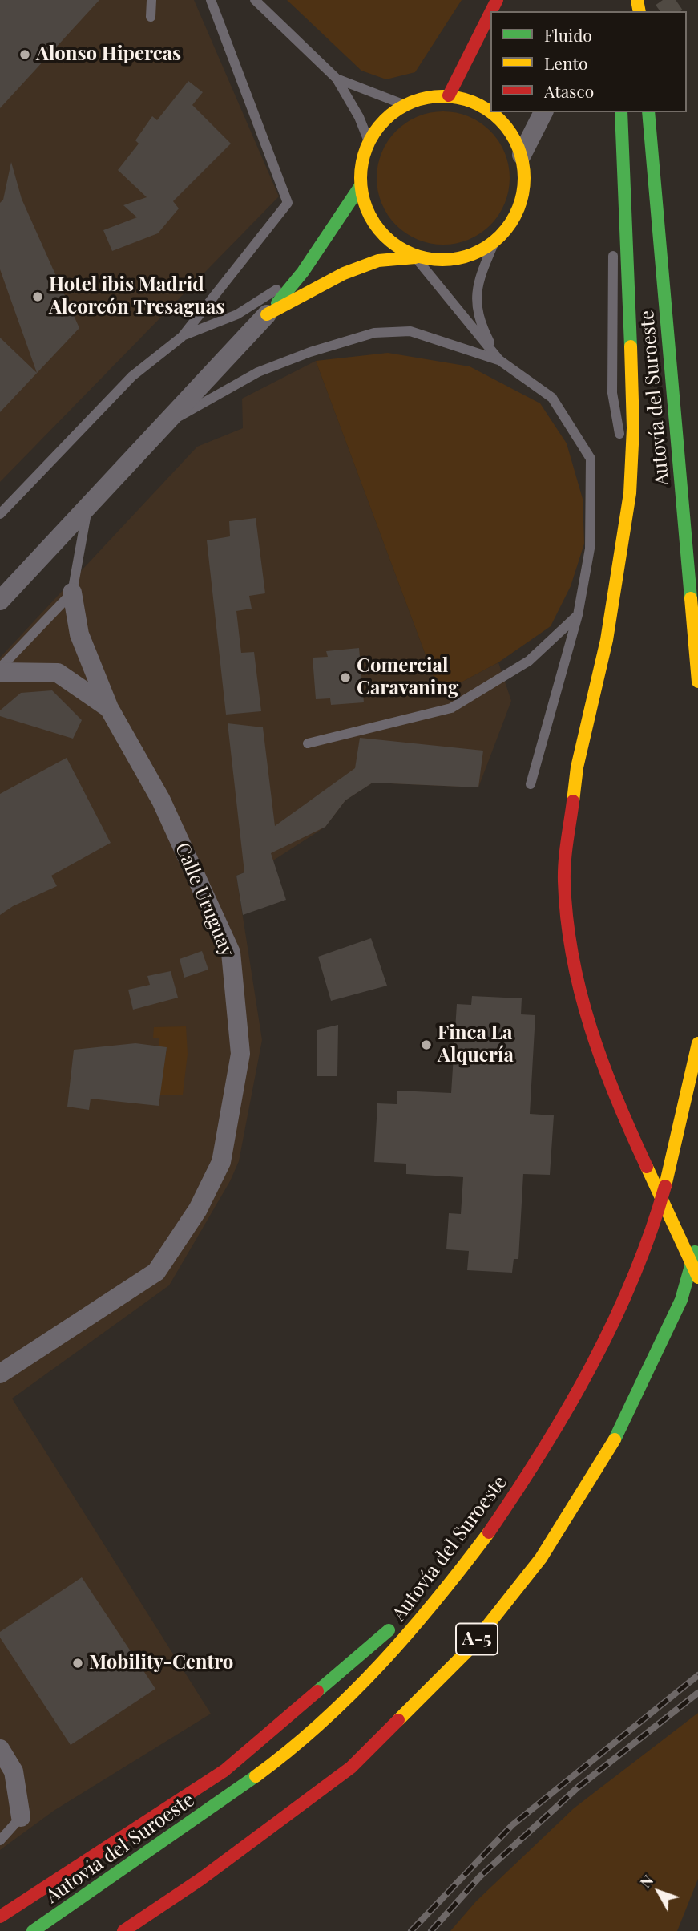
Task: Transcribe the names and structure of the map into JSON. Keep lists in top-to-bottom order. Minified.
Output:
{"streets":{"main road":["Autovía del Suroeste","A-5"],"street":["Calle Uruguay"]},"places":["Alonso Hipercas","Hotel ibis Madrid Alcorcón Tresaguas","Comercial Caravaning","Finca La Alquería","Mobility-Centro"],"legend":["Fluido","Lento","Atasco"],"north":"top left"}
